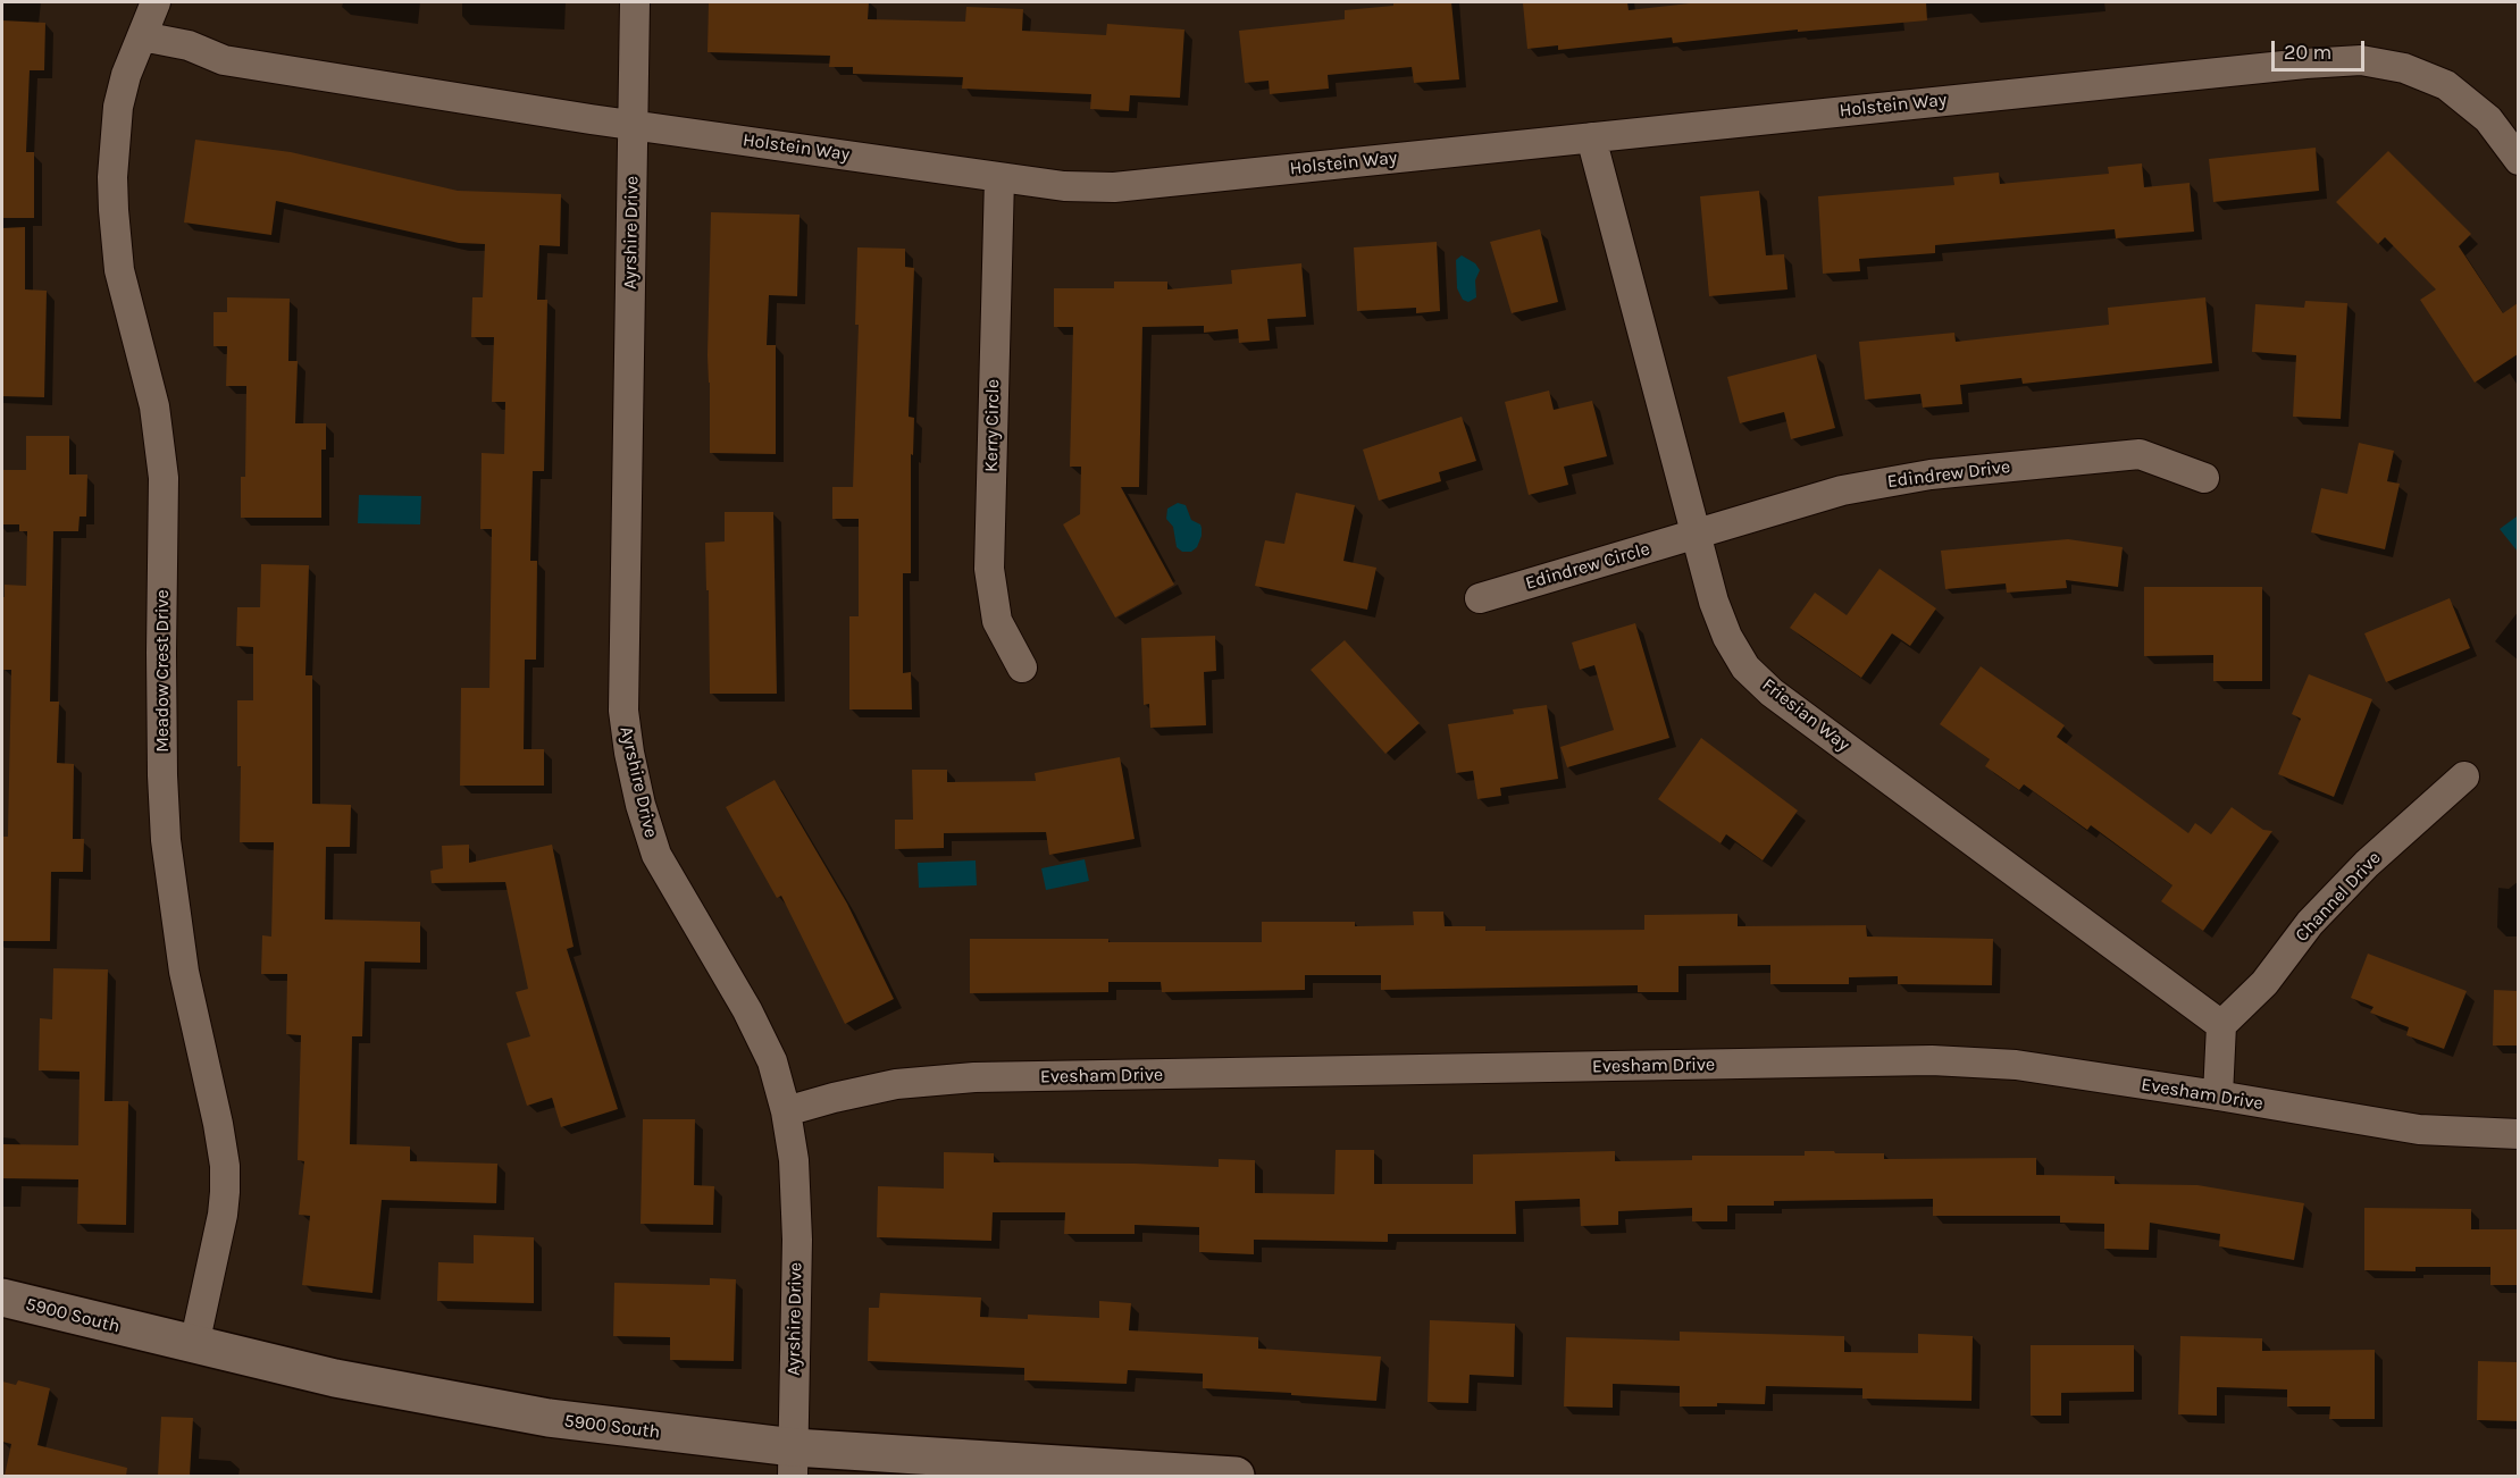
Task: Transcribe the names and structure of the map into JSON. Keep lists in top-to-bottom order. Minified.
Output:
{"streets":{"main road":["5900 South"],"street":["Holstein Way","Ayrshire Drive","Kerry Circle","Edindrew Drive","Edindrew Circle","Meadow Crest Drive","Friesian Way","Channel Drive","Evesham Drive"]},"crossings":[["Holstein Way","Ayrshire Drive"],["Holstein Way","Kerry Circle"],["Holstein Way","Meadow Crest Drive"],["Holstein Way","Friesian Way"],["Ayrshire Drive","Evesham Drive"],["Ayrshire Drive","5900 South"],["Edindrew Drive","Edindrew Circle"],["Edindrew Drive","Friesian Way"],["Edindrew Circle","Friesian Way"],["Meadow Crest Drive","5900 South"],["Friesian Way","Channel Drive"]],"scale_bar":"20 m"}
